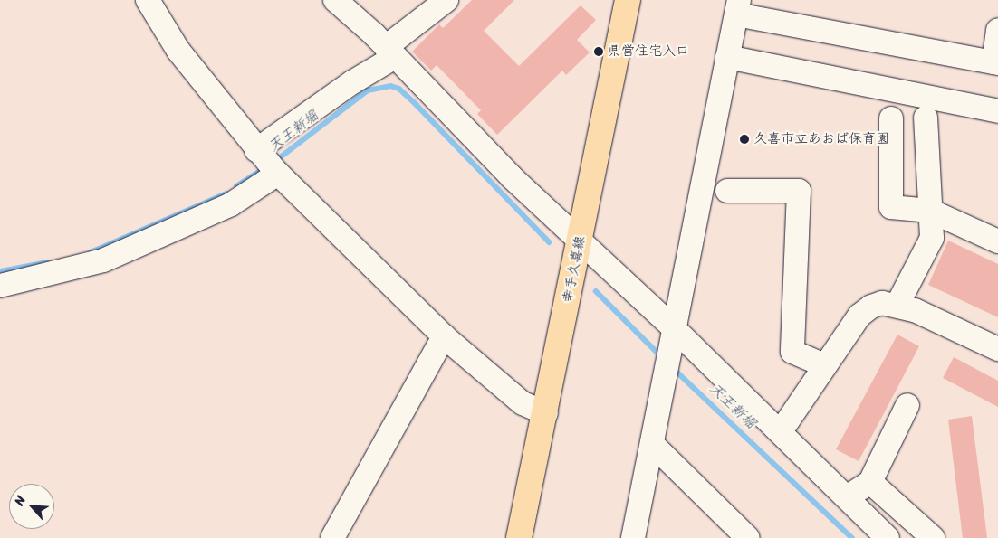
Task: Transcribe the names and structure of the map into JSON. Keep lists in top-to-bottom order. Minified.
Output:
{"streets":{"main road":["幸手久喜線"]},"water":["天王新堀"],"places":["県営住宅入口","久喜市立あおば保育園"],"north":"top left"}
